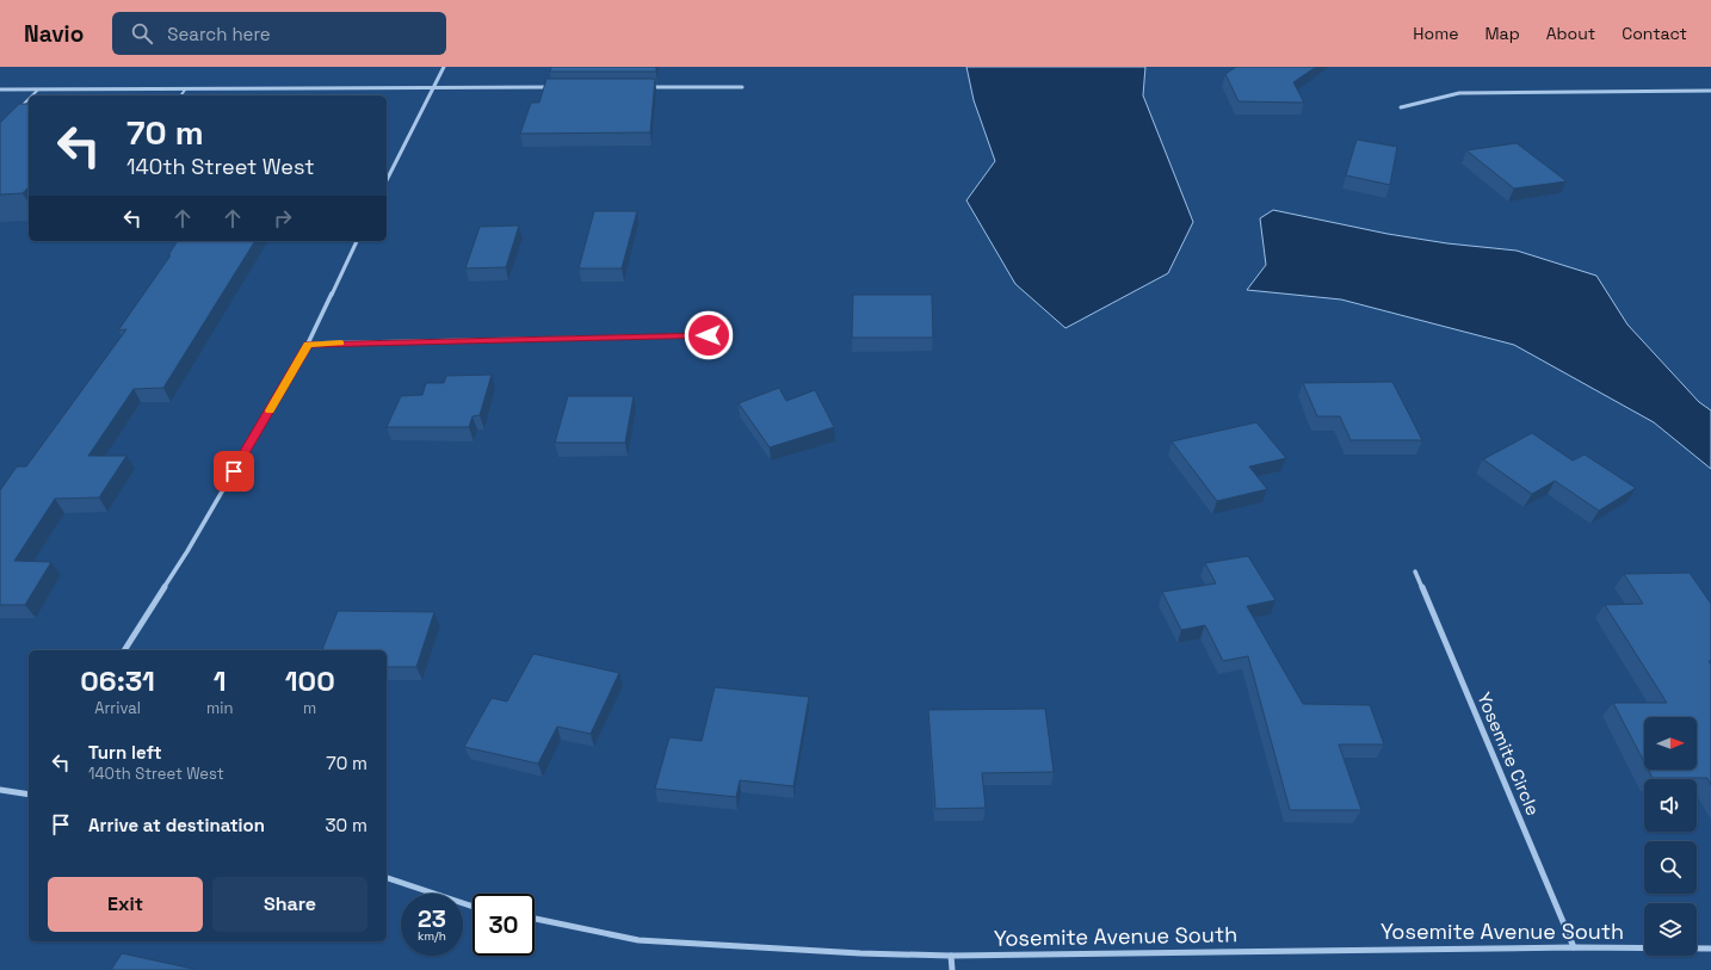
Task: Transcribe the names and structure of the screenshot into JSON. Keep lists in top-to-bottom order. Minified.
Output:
{"streets":{"street":["Yosemite Circle","Yosemite Avenue South"]},"crossings":[["Yosemite Circle","Yosemite Avenue South"]],"north":"right","page":{"header":"Navio","search":"Search here","nav":["Home","Map","About","Contact"],"turn":["70 m","140th Street West"],"eta":["06:31","Arrival","1","min","100","m"],"list":[{"name":"Turn left","note":"140th Street West","value":"70 m"},{"name":"Arrive at destination","value":"30 m"}],"buttons":["Exit","Share"],"speed":"23 km/h","limit":"30"}}
